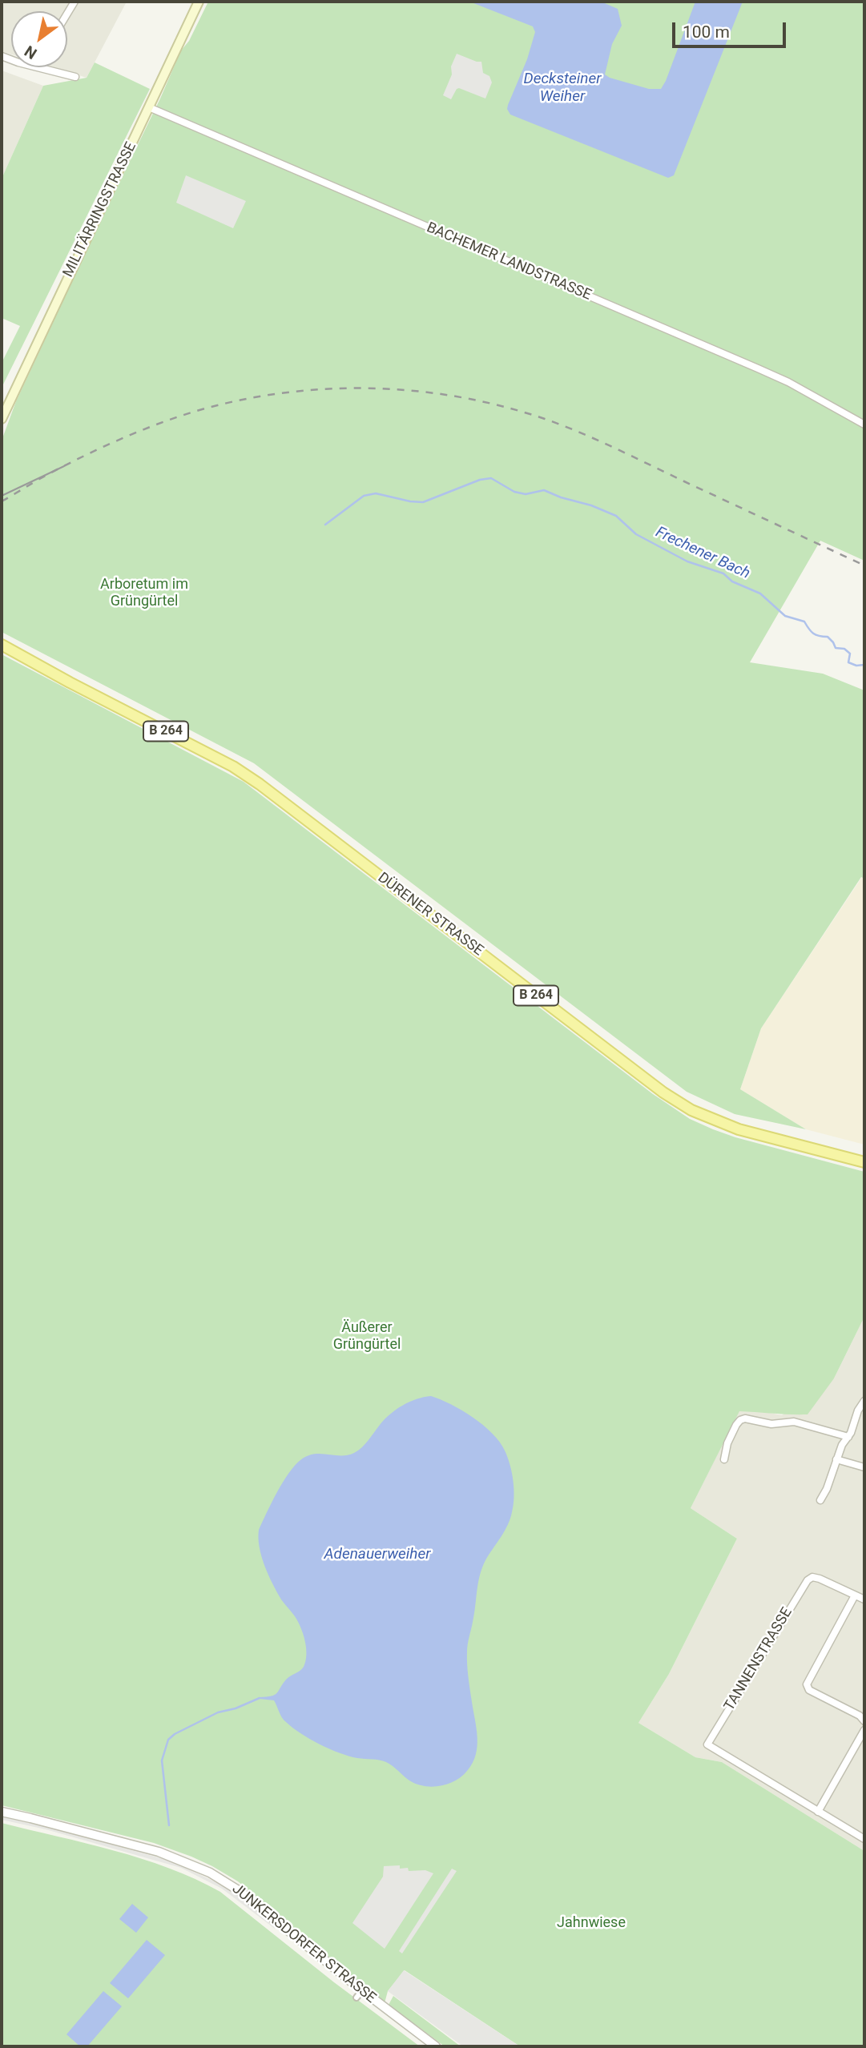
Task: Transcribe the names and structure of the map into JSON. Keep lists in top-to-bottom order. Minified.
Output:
{"streets":{"main road":["MILITÄRRINGSTRASSE","B 264","DÜRENER STRASSE"],"street":["BACHEMER LANDSTRASSE","TANNENSTRASSE","JUNKERSDORFER STRASSE"]},"crossings":[["MILITÄRRINGSTRASSE","BACHEMER LANDSTRASSE"]],"water":["Decksteiner Weiher","Frechener Bach","Adenauerweiher"],"parks":["Arboretum im Grüngürtel","Äußerer Grüngürtel","Jahnwiese"],"scale_bar":"100 m","north":"bottom left"}
